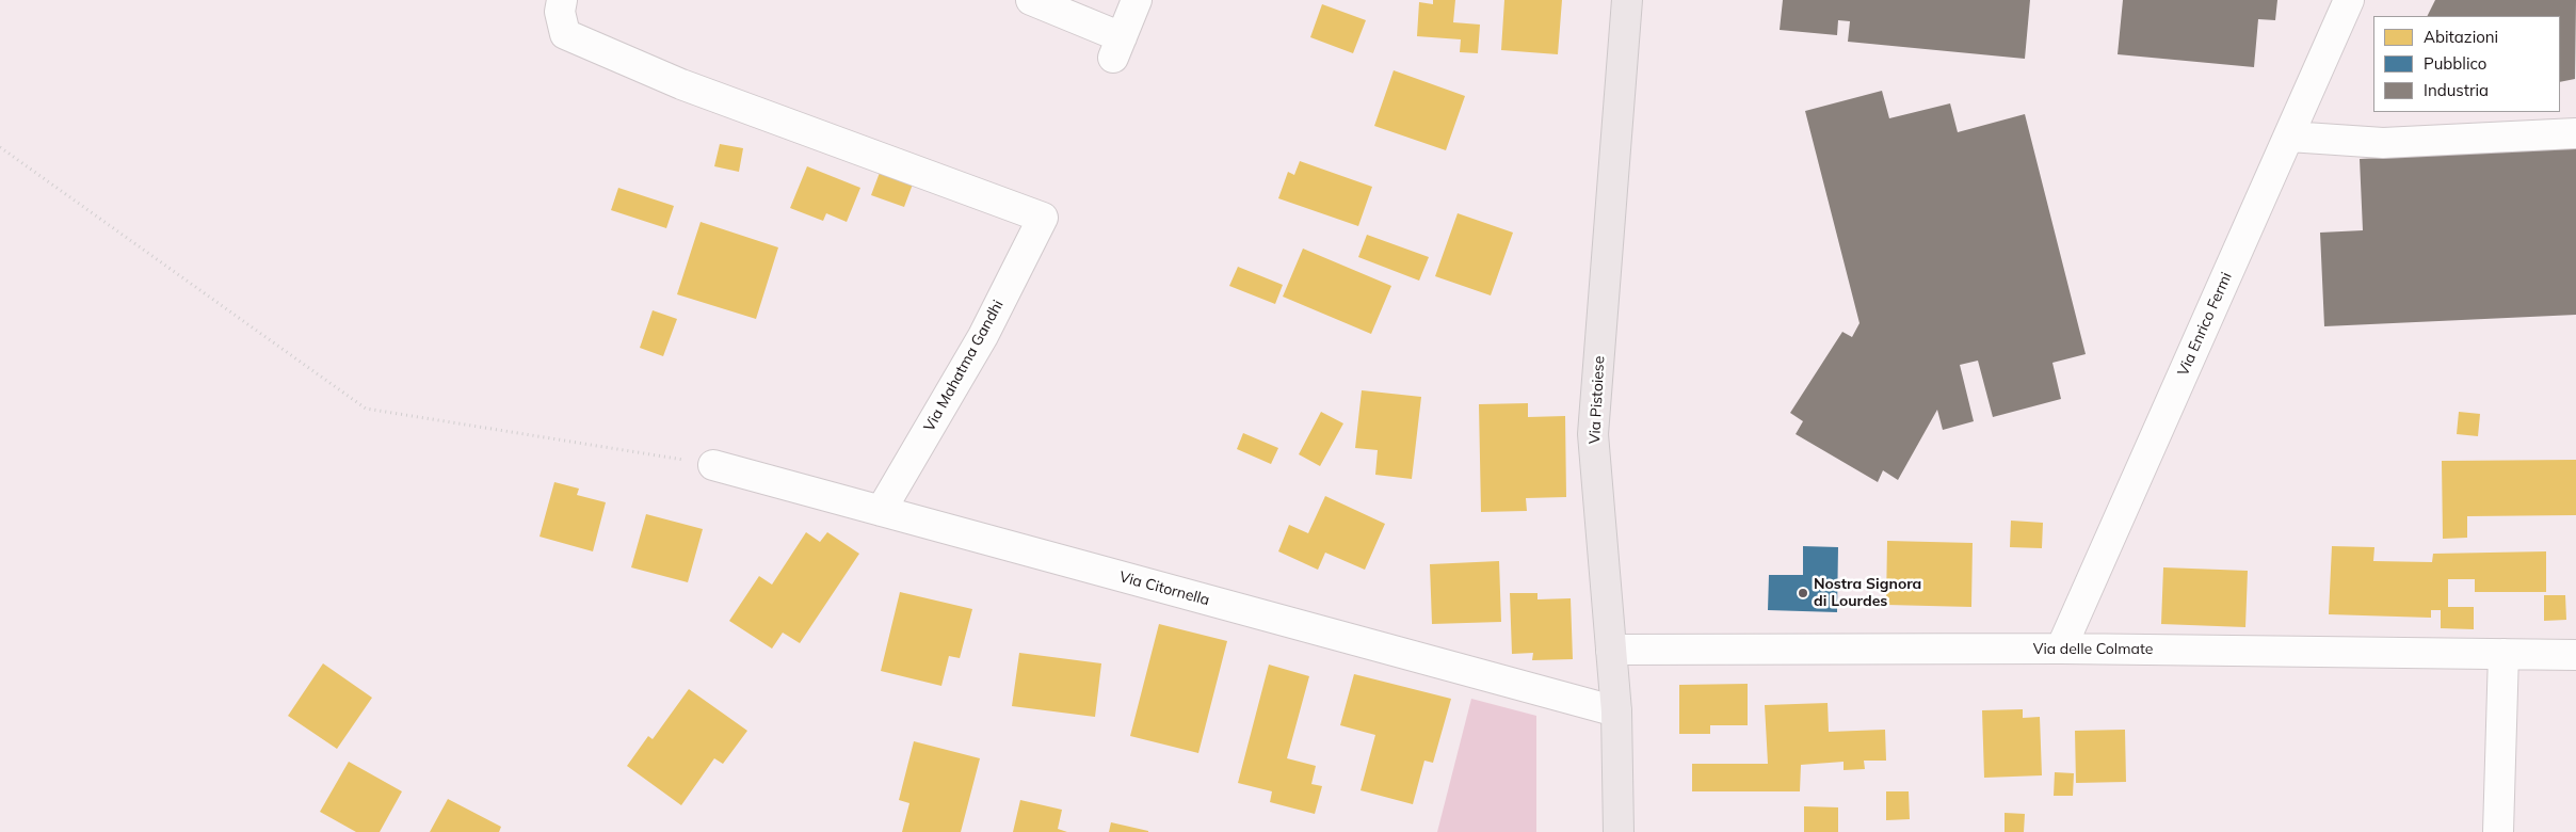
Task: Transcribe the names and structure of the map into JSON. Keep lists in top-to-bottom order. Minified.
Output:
{"streets":{"main road":["Via Pistoiese"],"street":["Via Enrico Fermi","Via Mahatma Gandhi","Via Citornella","Via delle Colmate"]},"crossings":[["Via Enrico Fermi","Via delle Colmate"],["Via Mahatma Gandhi","Via Citornella"],["Via Pistoiese","Via Citornella"],["Via Pistoiese","Via delle Colmate"]],"places":["Nostra Signora di Lourdes"],"legend":["Abitazioni","Pubblico","Industria"]}
